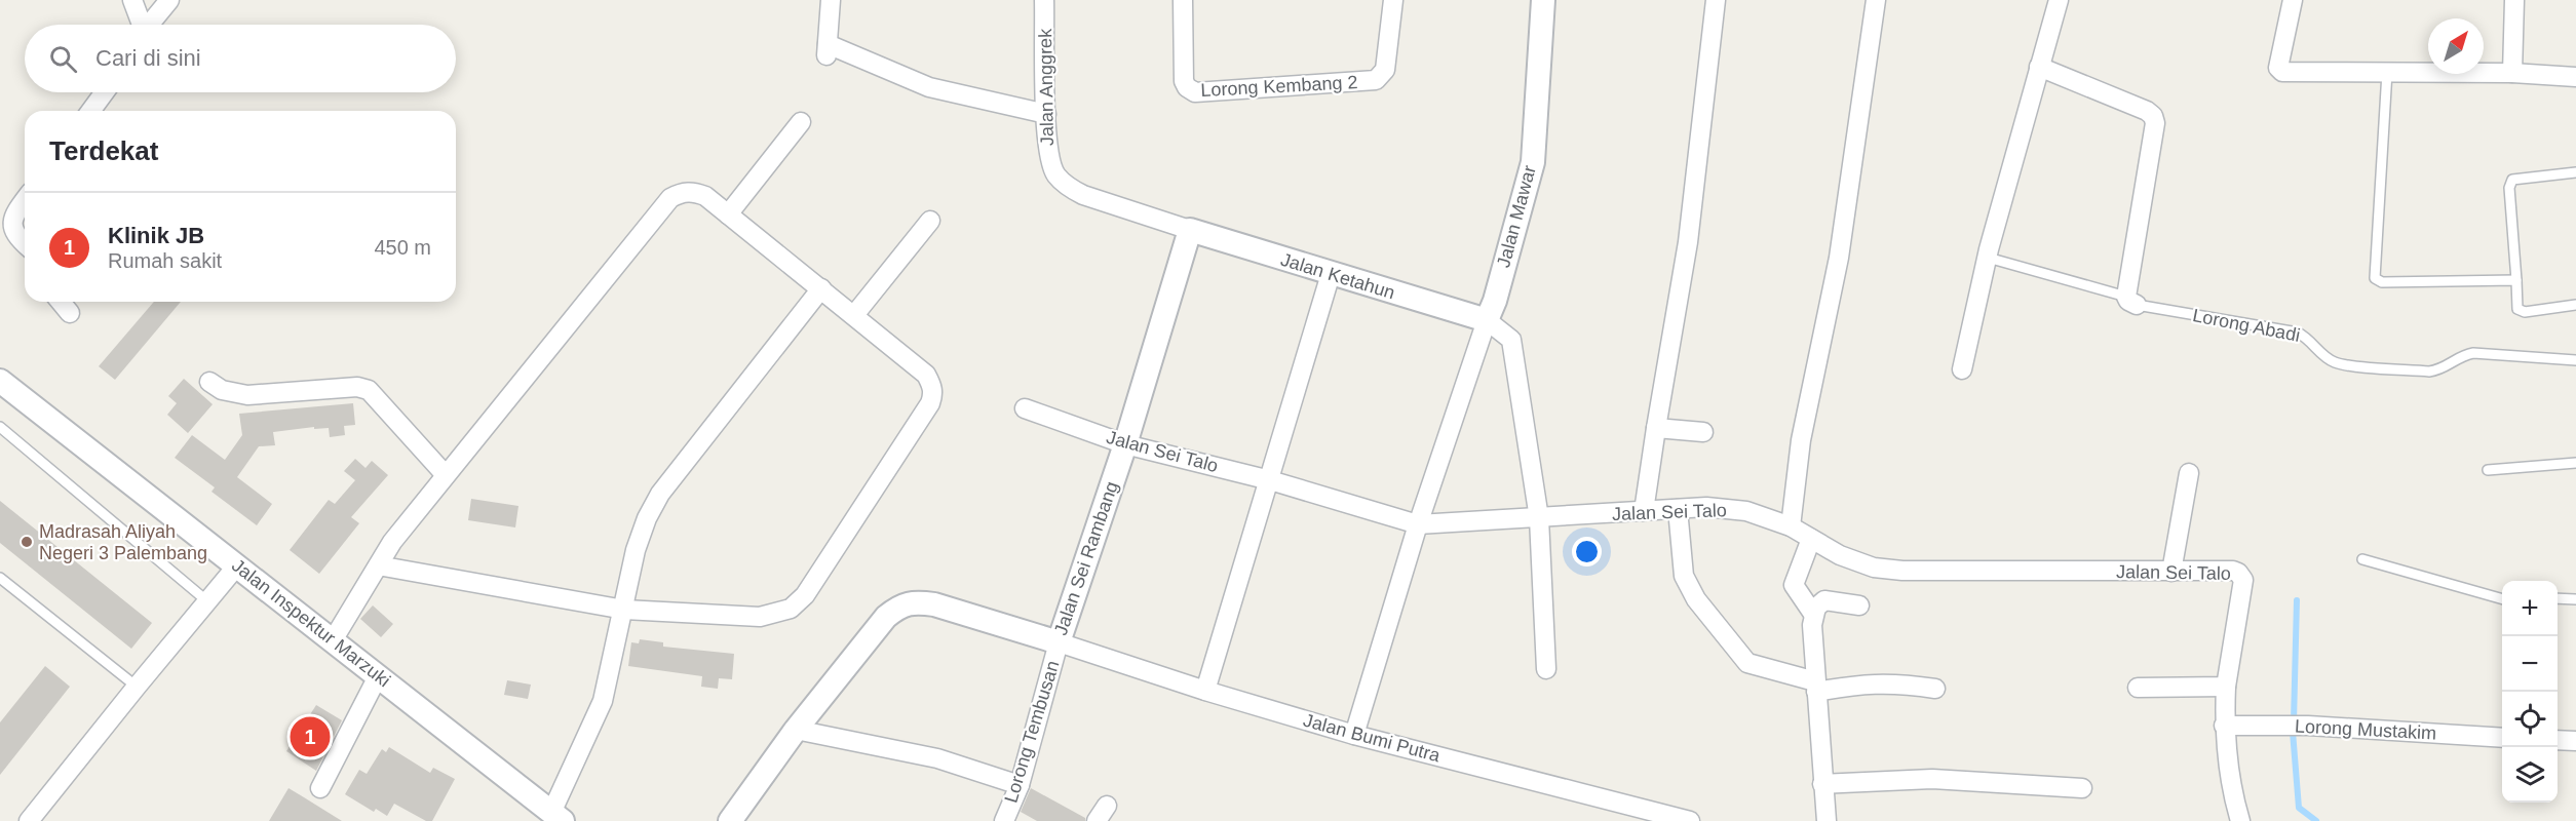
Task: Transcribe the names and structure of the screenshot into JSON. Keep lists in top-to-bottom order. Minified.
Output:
{"streets":{"street":["Lorong Kembang 2","Jalan Anggrek","Jalan Mawar","Jalan Ketahun","Jalan Sei Talo","Jalan Sei Rambang","Jalan Inspektur Marzuki","Lorong Mustakim","Lorong Tembusan","Jalan Bumi Putra"],"lane":["Lorong Abadi"]},"crossings":[["Jalan Anggrek","Jalan Ketahun"],["Jalan Anggrek","Jalan Sei Rambang"],["Jalan Mawar","Jalan Ketahun"],["Jalan Ketahun","Jalan Sei Rambang"],["Jalan Sei Talo","Jalan Sei Rambang"],["Jalan Sei Talo","Lorong Mustakim"],["Jalan Sei Rambang","Lorong Tembusan"],["Jalan Sei Rambang","Jalan Bumi Putra"],["Lorong Tembusan","Jalan Bumi Putra"]],"places":["Madrasah Aliyah Negeri 3 Palembang"],"north":"top right","page":{"search":"Cari di sini","heading":"Terdekat","list":[{"mark":"1","name":"Klinik JB","note":"Rumah sakit","value":"450 m"}],"map_buttons":["+","−"],"pins":"1"}}
